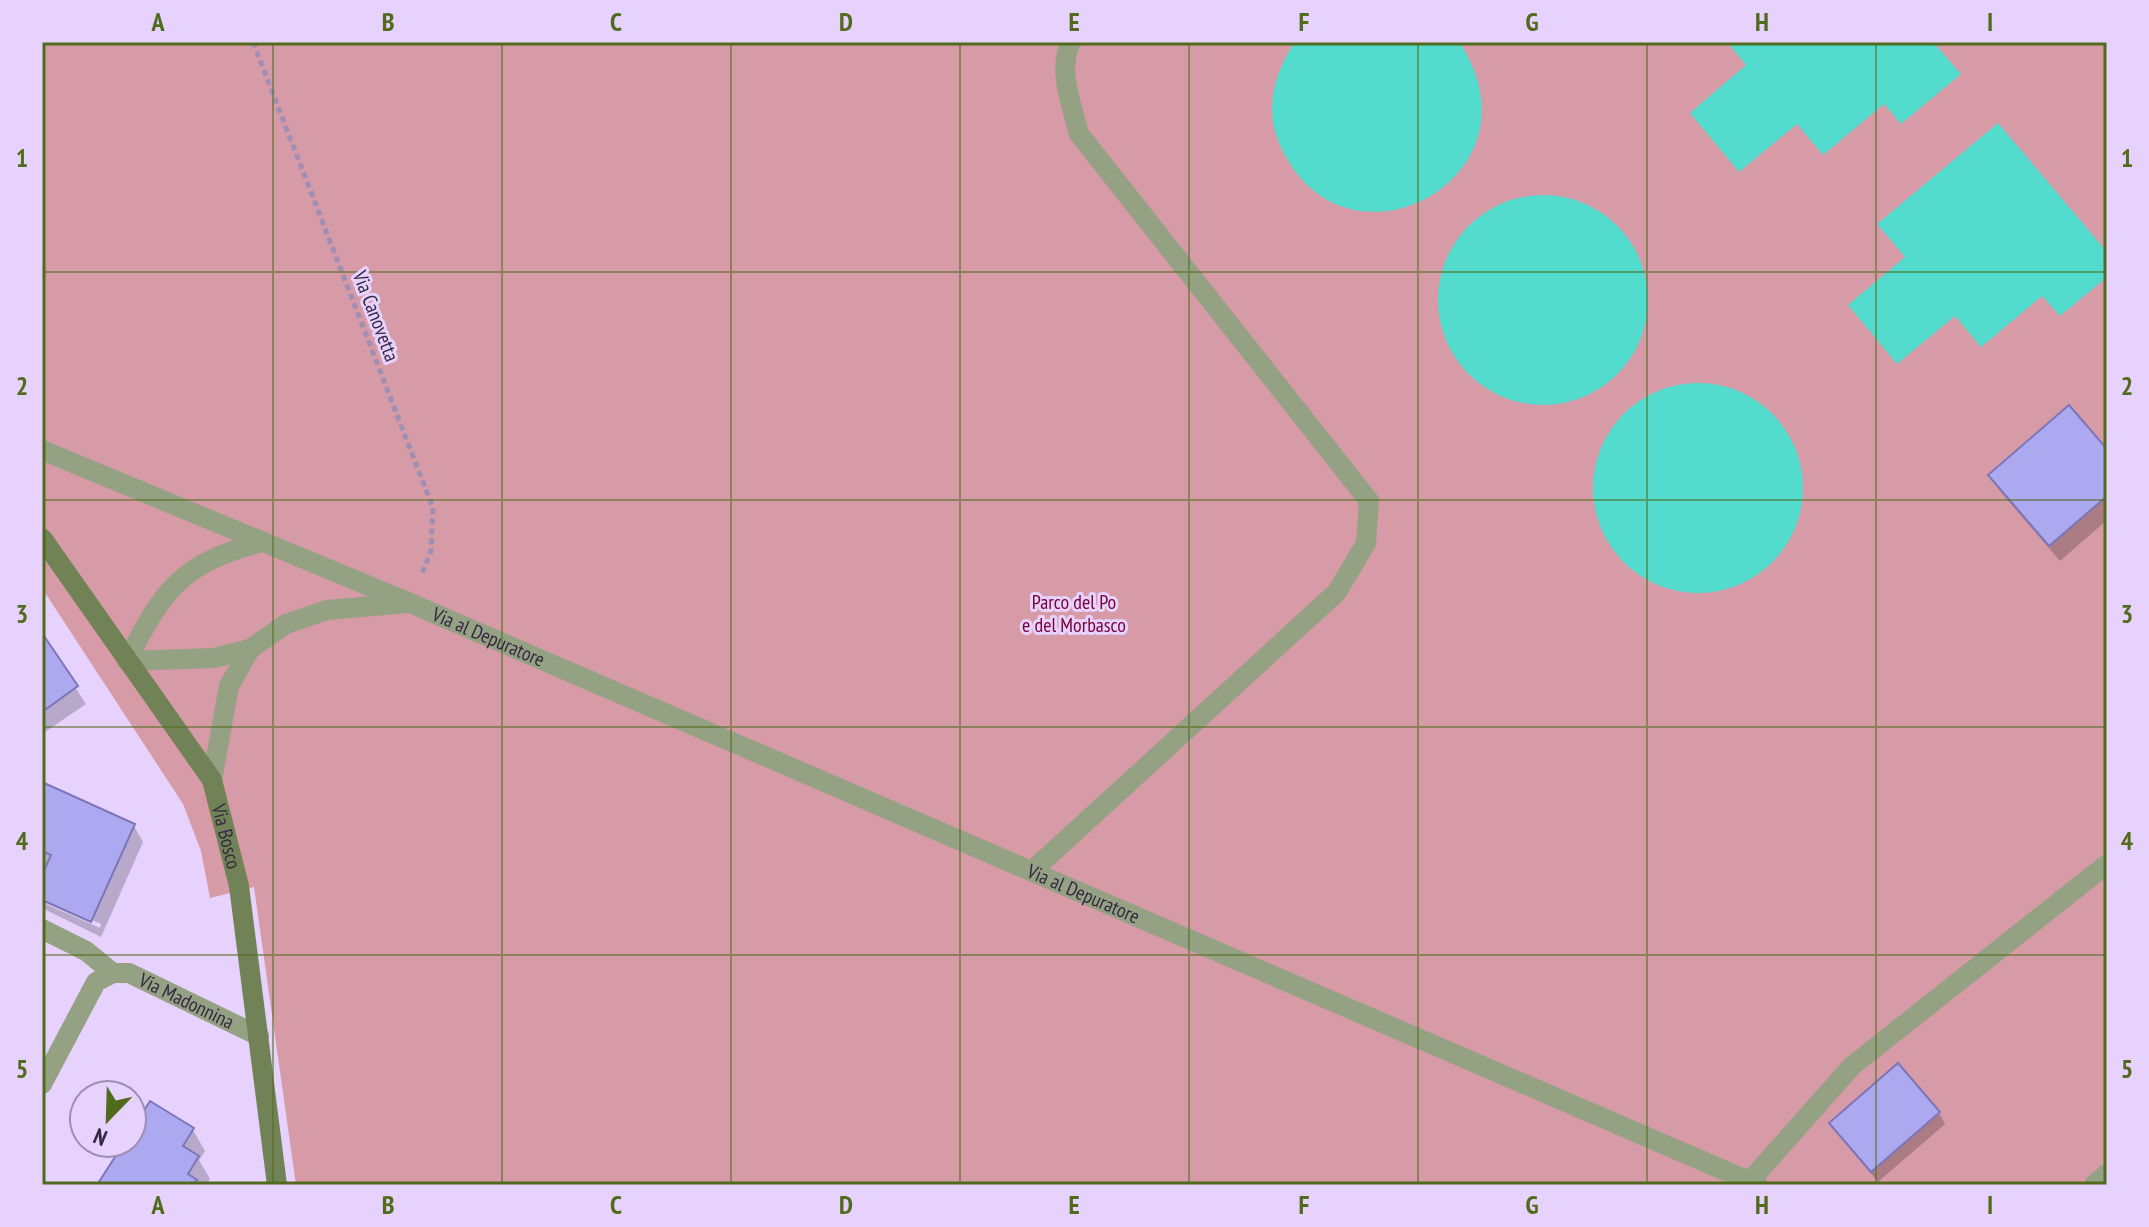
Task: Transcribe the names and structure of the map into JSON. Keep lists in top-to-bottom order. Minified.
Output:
{"streets":{"street":["Via al Depuratore","Via Bosco","Via Madonnina"],"path":["Via Canovetta"]},"crossings":[["Via Canovetta","Via al Depuratore"],["Via al Depuratore","Via Bosco"],["Via Bosco","Via Madonnina"]],"parks":["Parco del Po e del Morbasco"],"north":"bottom left","grid":{"columns":["A","B","C","D","E","F","G","H","I"],"rows":["1","2","3","4","5"]}}
